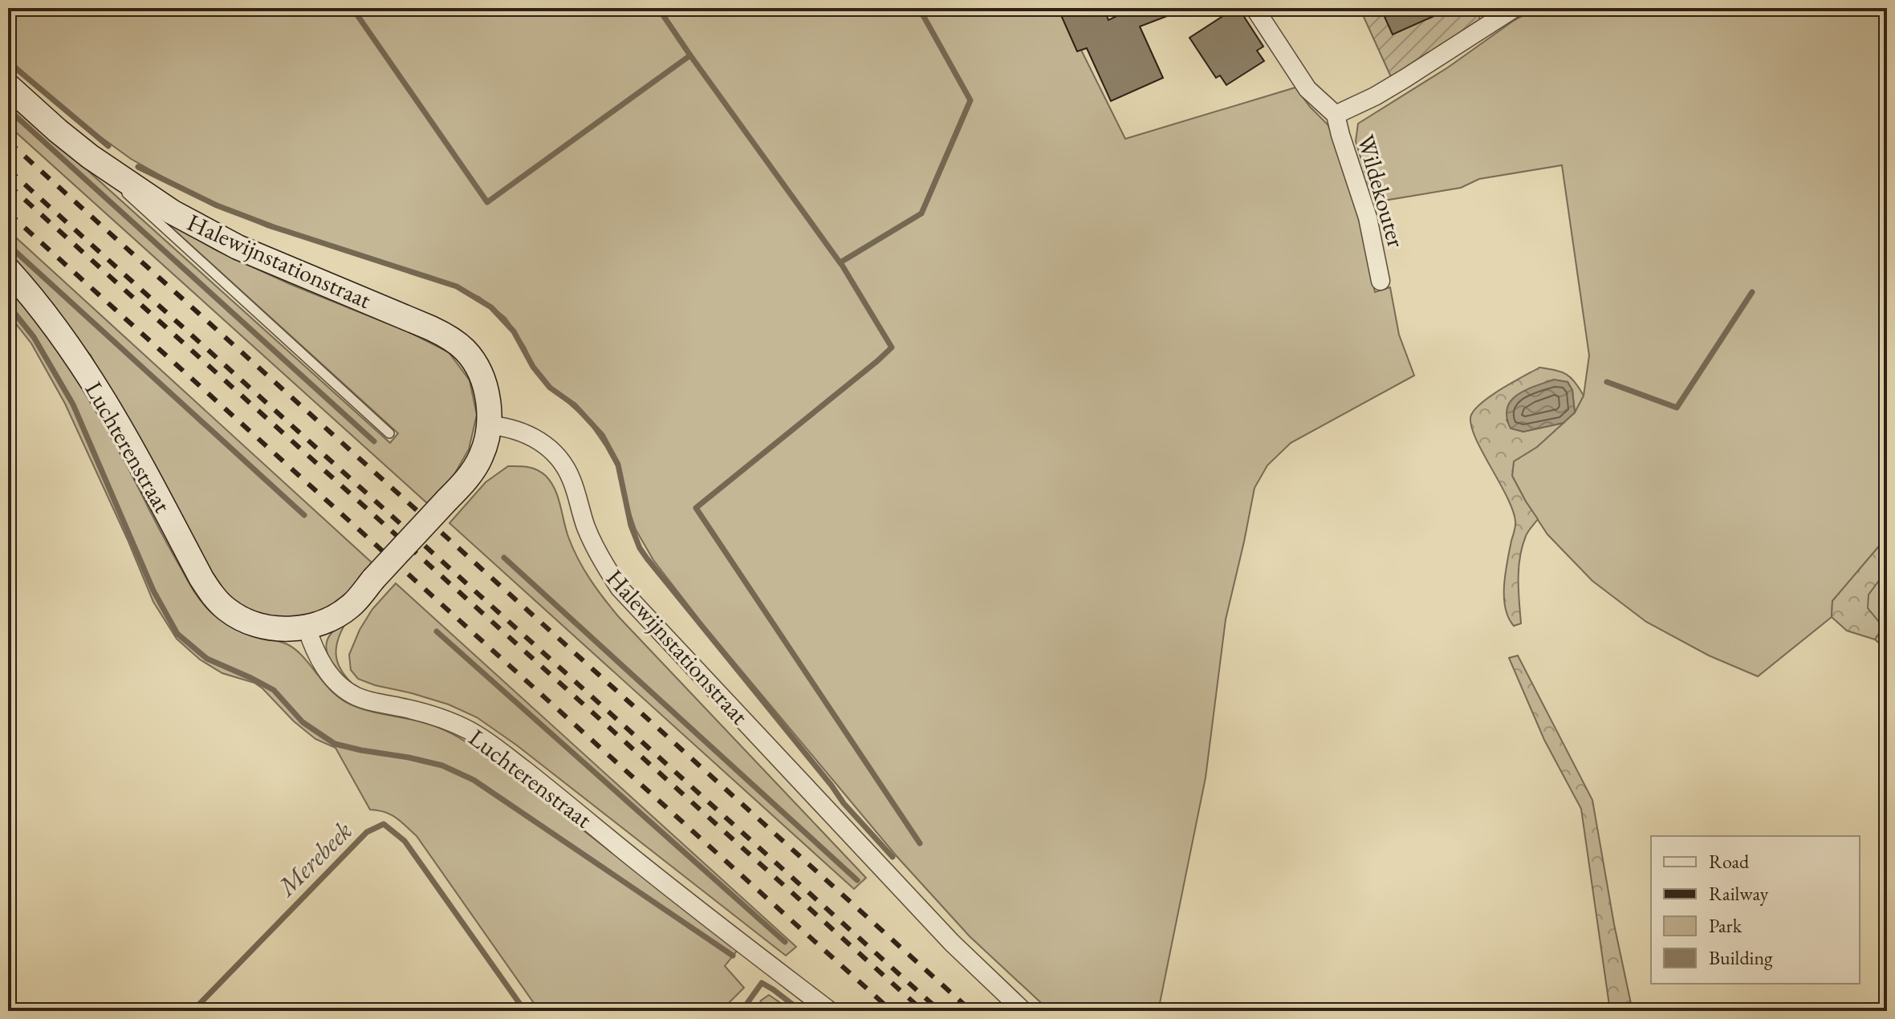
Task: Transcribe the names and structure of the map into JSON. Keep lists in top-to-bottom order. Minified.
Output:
{"streets":{"street":["Wildekouter","Halewijnstationstraat","Luchterenstraat"]},"crossings":[["Halewijnstationstraat","Luchterenstraat"]],"water":["Merebeek"],"legend":["Road","Railway","Park","Building"]}
